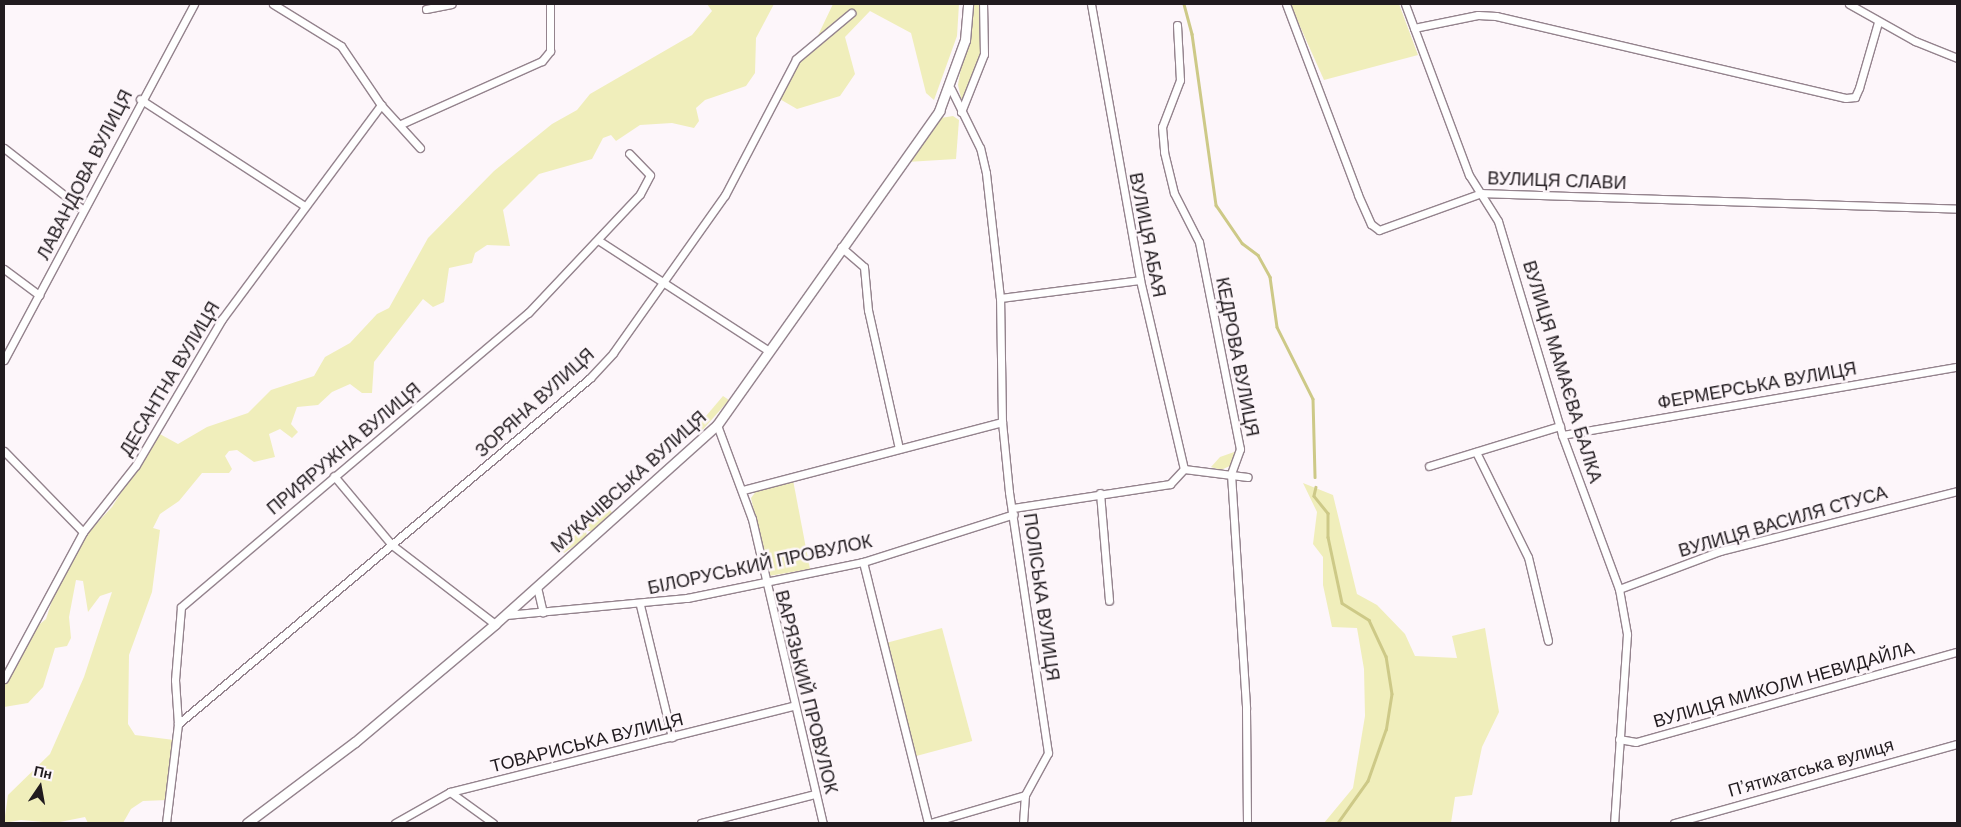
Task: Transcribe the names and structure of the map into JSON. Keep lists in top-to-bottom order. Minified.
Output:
{"streets":{"street":["ЛАВАНДОВА ВУЛИЦЯ","ВУЛИЦЯ СЛАВИ","ВУЛИЦЯ АБАЯ","КЕДРОВА ВУЛИЦЯ","ВУЛИЦЯ МАМАЄВА БАЛКА","ДЕСАНТНА ВУЛИЦЯ","ФЕРМЕРСЬКА ВУЛИЦЯ","ЗОРЯНА ВУЛИЦЯ","ПРИЯРУЖНА ВУЛИЦЯ","МУКАЧІВСЬКА ВУЛИЦЯ","ВУЛИЦЯ ВАСИЛЯ СТУСА","БІЛОРУСЬКИЙ ПРОВУЛОК","ПОЛІСЬКА ВУЛИЦЯ","ВУЛИЦЯ МИКОЛИ НЕВИДАЙЛА","ВАРЯЗЬКИЙ ПРОВУЛОК","ТОВАРИСЬКА ВУЛИЦЯ","Пʼятихатська вулиця"]},"crossings":[["ВУЛИЦЯ СЛАВИ","ВУЛИЦЯ МАМАЄВА БАЛКА"],["ВУЛИЦЯ АБАЯ","БІЛОРУСЬКИЙ ПРОВУЛОК"],["ВУЛИЦЯ МАМАЄВА БАЛКА","ФЕРМЕРСЬКА ВУЛИЦЯ"],["ВУЛИЦЯ МАМАЄВА БАЛКА","ВУЛИЦЯ ВАСИЛЯ СТУСА"],["ВУЛИЦЯ МАМАЄВА БАЛКА","ВУЛИЦЯ МИКОЛИ НЕВИДАЙЛА"],["ЗОРЯНА ВУЛИЦЯ","ПРИЯРУЖНА ВУЛИЦЯ"],["МУКАЧІВСЬКА ВУЛИЦЯ","БІЛОРУСЬКИЙ ПРОВУЛОК"],["МУКАЧІВСЬКА ВУЛИЦЯ","ВАРЯЗЬКИЙ ПРОВУЛОК"],["БІЛОРУСЬКИЙ ПРОВУЛОК","ПОЛІСЬКА ВУЛИЦЯ"],["БІЛОРУСЬКИЙ ПРОВУЛОК","ВАРЯЗЬКИЙ ПРОВУЛОК"],["ВАРЯЗЬКИЙ ПРОВУЛОК","ТОВАРИСЬКА ВУЛИЦЯ"]],"north":"top"}
